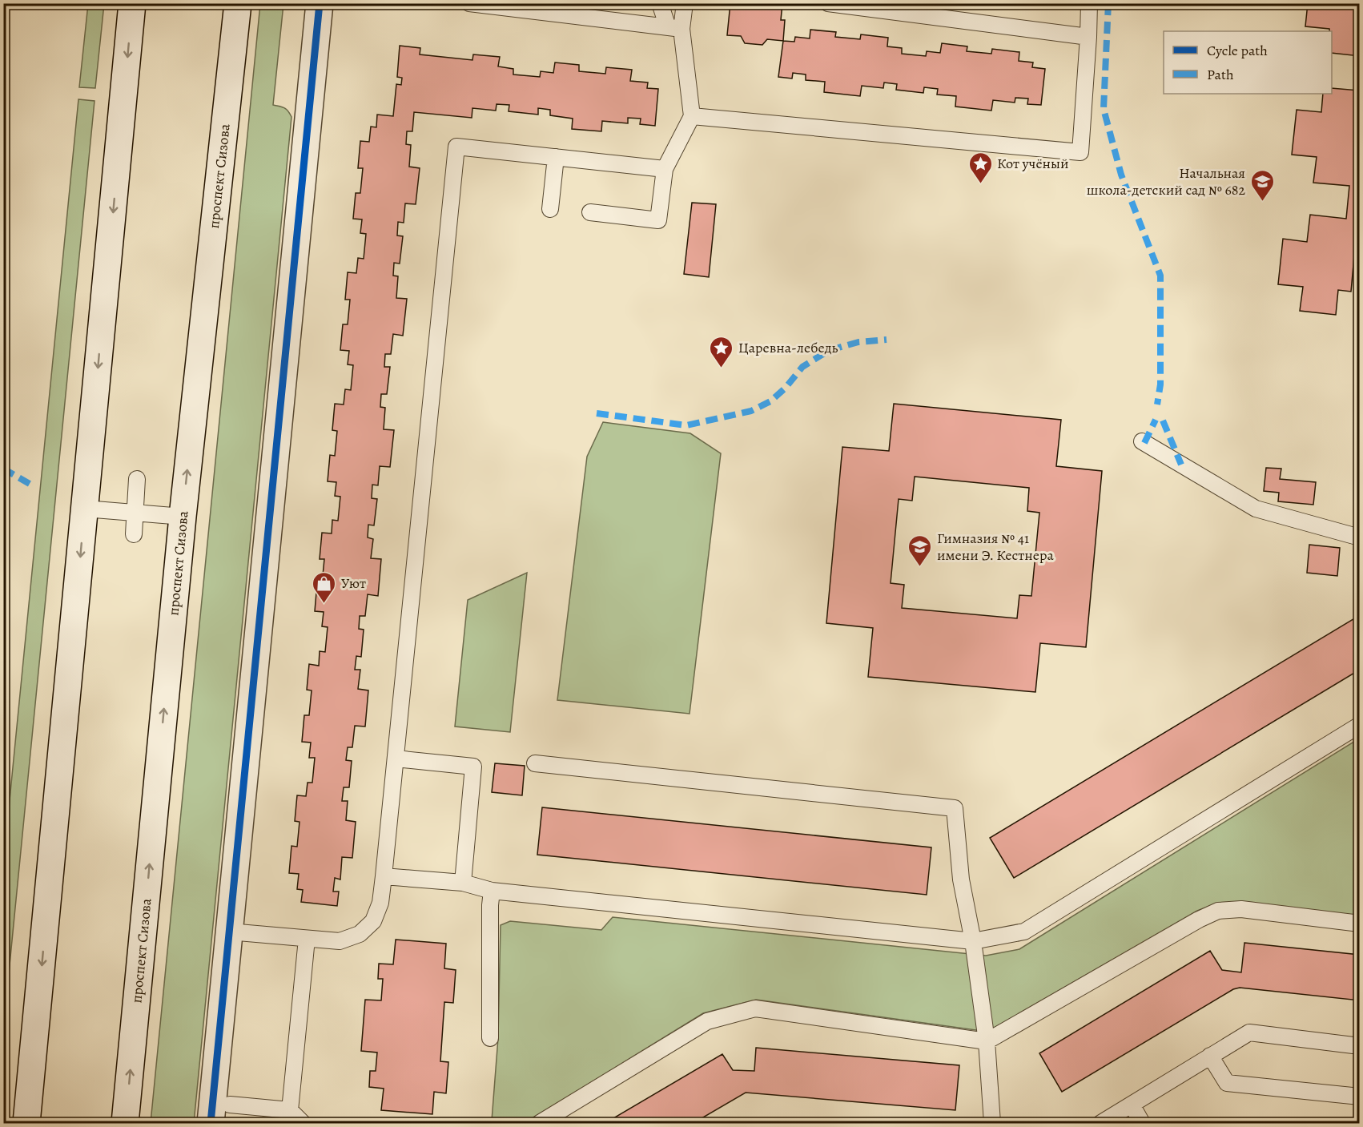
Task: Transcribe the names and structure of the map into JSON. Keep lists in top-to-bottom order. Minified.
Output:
{"streets":{"main road":["проспект Сизова"]},"places":{"place":["Кот учёный","Царевна-лебедь"],"school or university":["Начальная школа-детский сад № 682","Гимназия № 41 имени Э. Кестнера"],"shop":["Уют"]},"legend":["Cycle path","Path"]}
